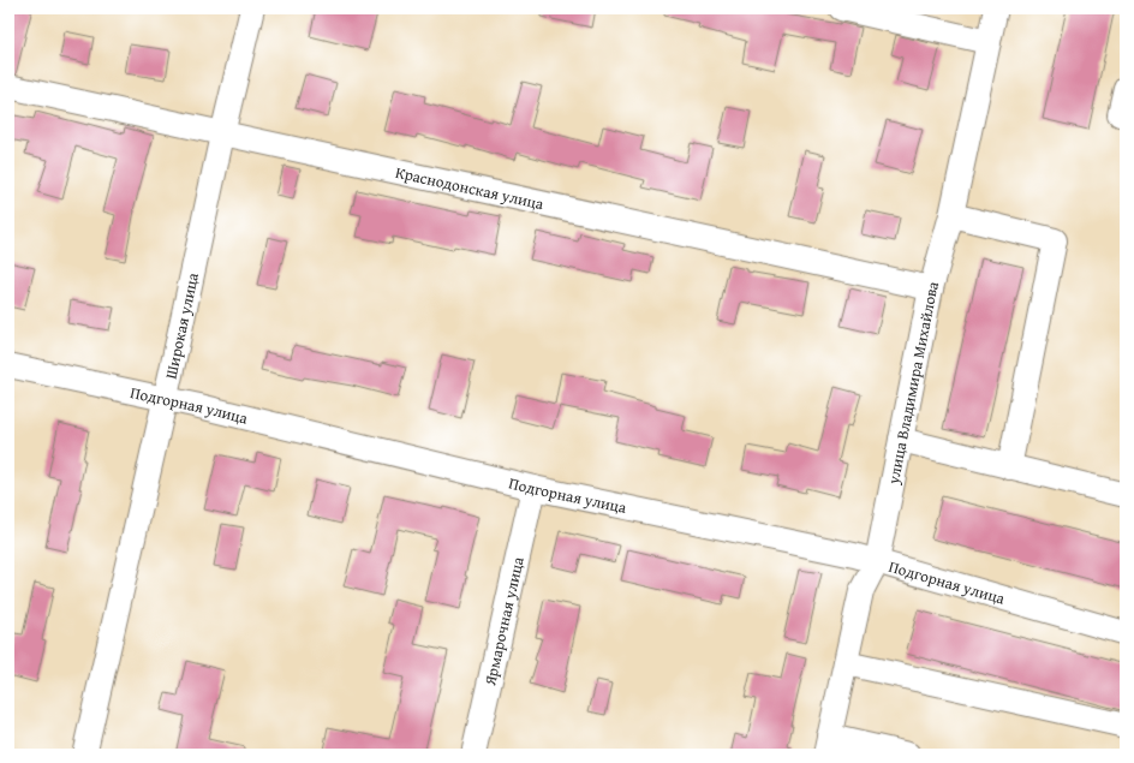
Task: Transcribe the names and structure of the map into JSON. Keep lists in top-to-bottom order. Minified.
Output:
{"streets":{"street":["Краснодонская улица","Широкая улица","улица Владимира Михайлова","Подгорная улица","Ярмарочная улица"]},"crossings":[["Краснодонская улица","Широкая улица"],["Краснодонская улица","улица Владимира Михайлова"],["Широкая улица","Подгорная улица"],["улица Владимира Михайлова","Подгорная улица"],["Подгорная улица","Ярмарочная улица"]]}
